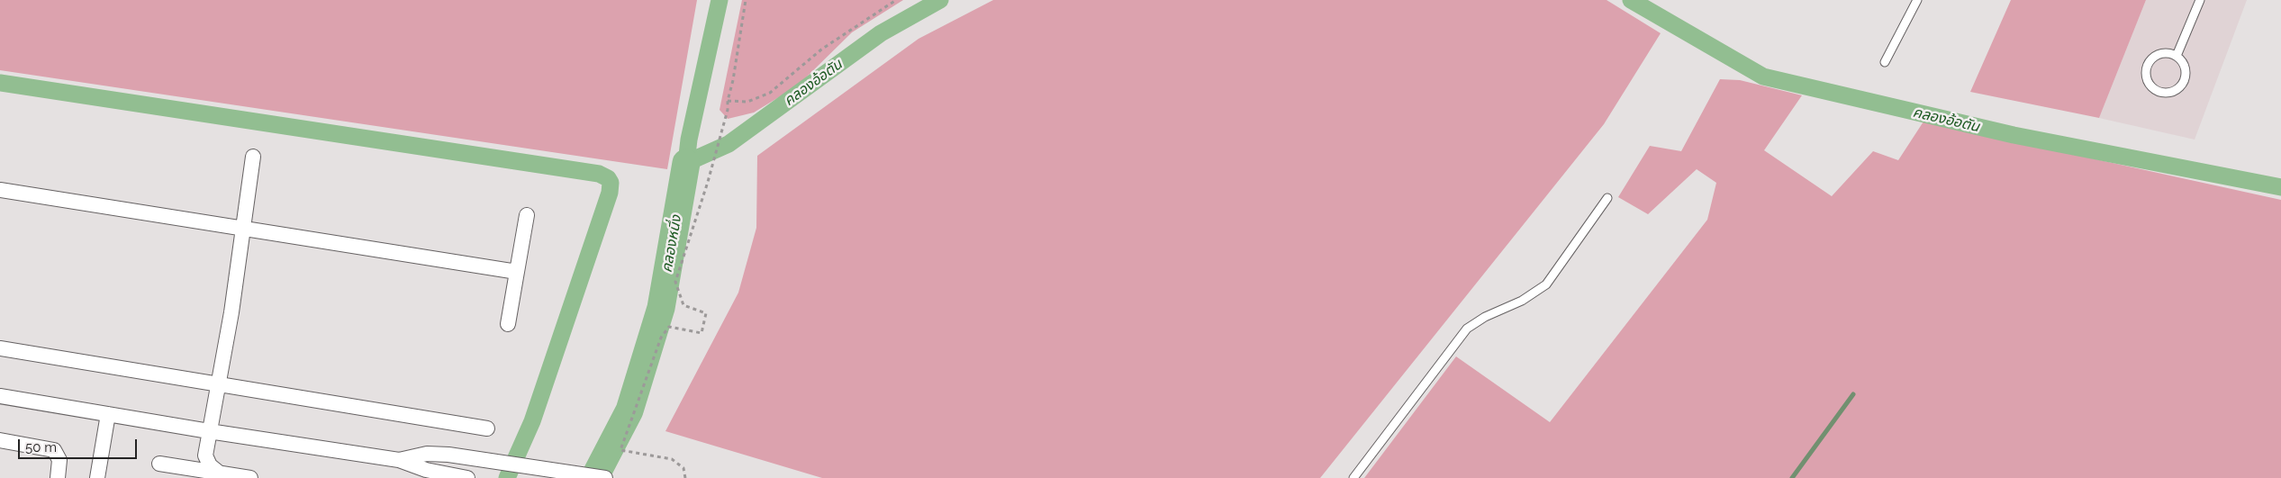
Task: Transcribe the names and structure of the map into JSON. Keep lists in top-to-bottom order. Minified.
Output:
{"water":["คลองอ้อตัน","คลองหนึ่ง"],"scale_bar":"50 m"}
